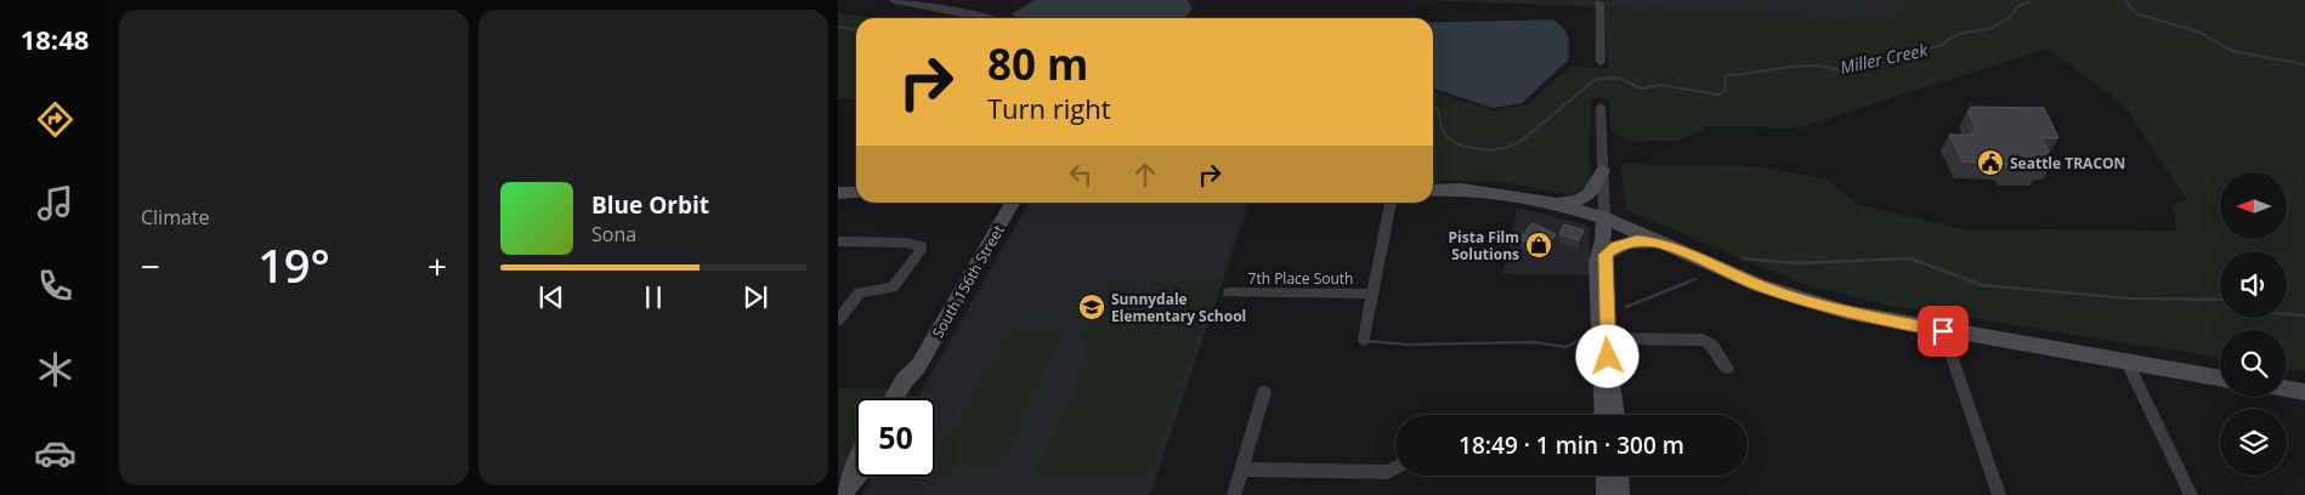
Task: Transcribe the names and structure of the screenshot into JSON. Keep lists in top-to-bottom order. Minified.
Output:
{"streets":{"main road":["South 156th Street"],"street":["7th Place South"]},"water":["Miller Creek"],"places":{"public building":["Seattle TRACON"],"shop":["Pista Film Solutions"],"school or university":["Sunnydale Elementary School"]},"north":"left","page":{"tabs":"18:48","tile":"Climate","turn":["80 m","Turn right"],"song":["Blue Orbit","Sona"],"heat":["−","19°","+"],"limit":"50","trip":"18:49 · 1 min · 300 m"}}
